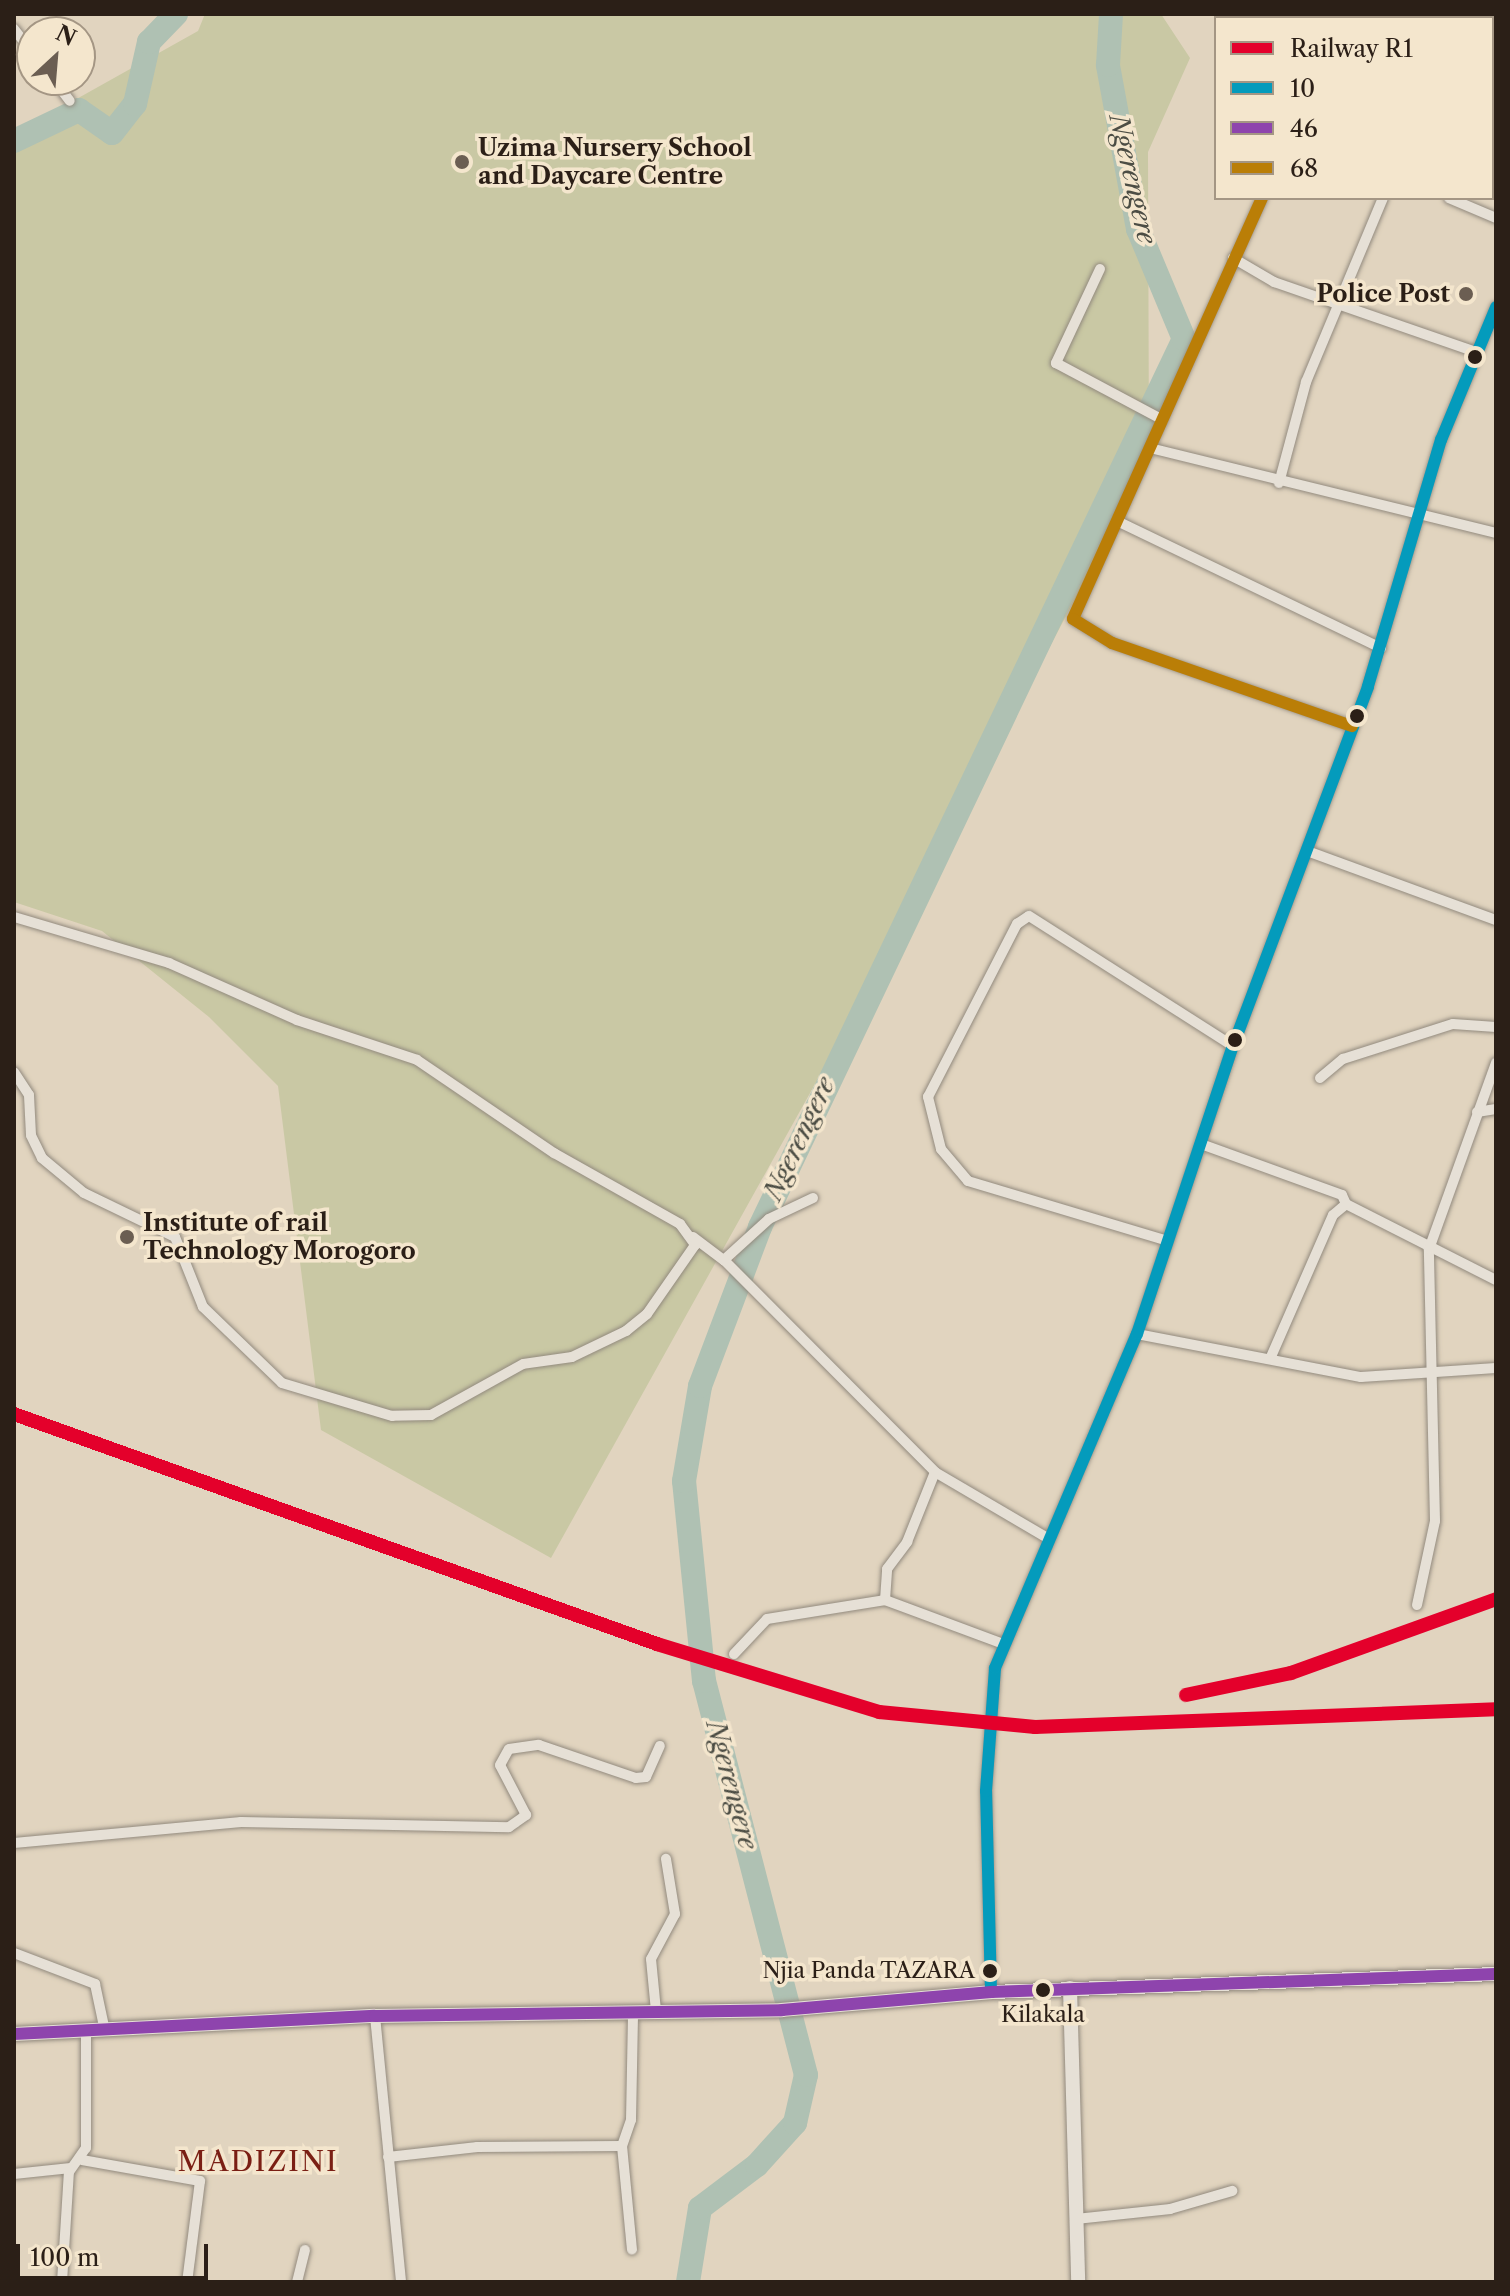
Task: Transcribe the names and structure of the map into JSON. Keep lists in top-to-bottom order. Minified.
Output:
{"districts":["MADIZINI"],"water":["Ngerengere"],"places":["Uzima Nursery School and Daycare Centre","Police Post","Institute of rail Technology Morogoro","Njia Panda TAZARA","Kilakala"],"lines":["transit line 68","transit line 10","rail line R1","transit line 46"],"legend":["Railway R1","10","46","68"],"scale_bar":"100 m","north":"top right"}
